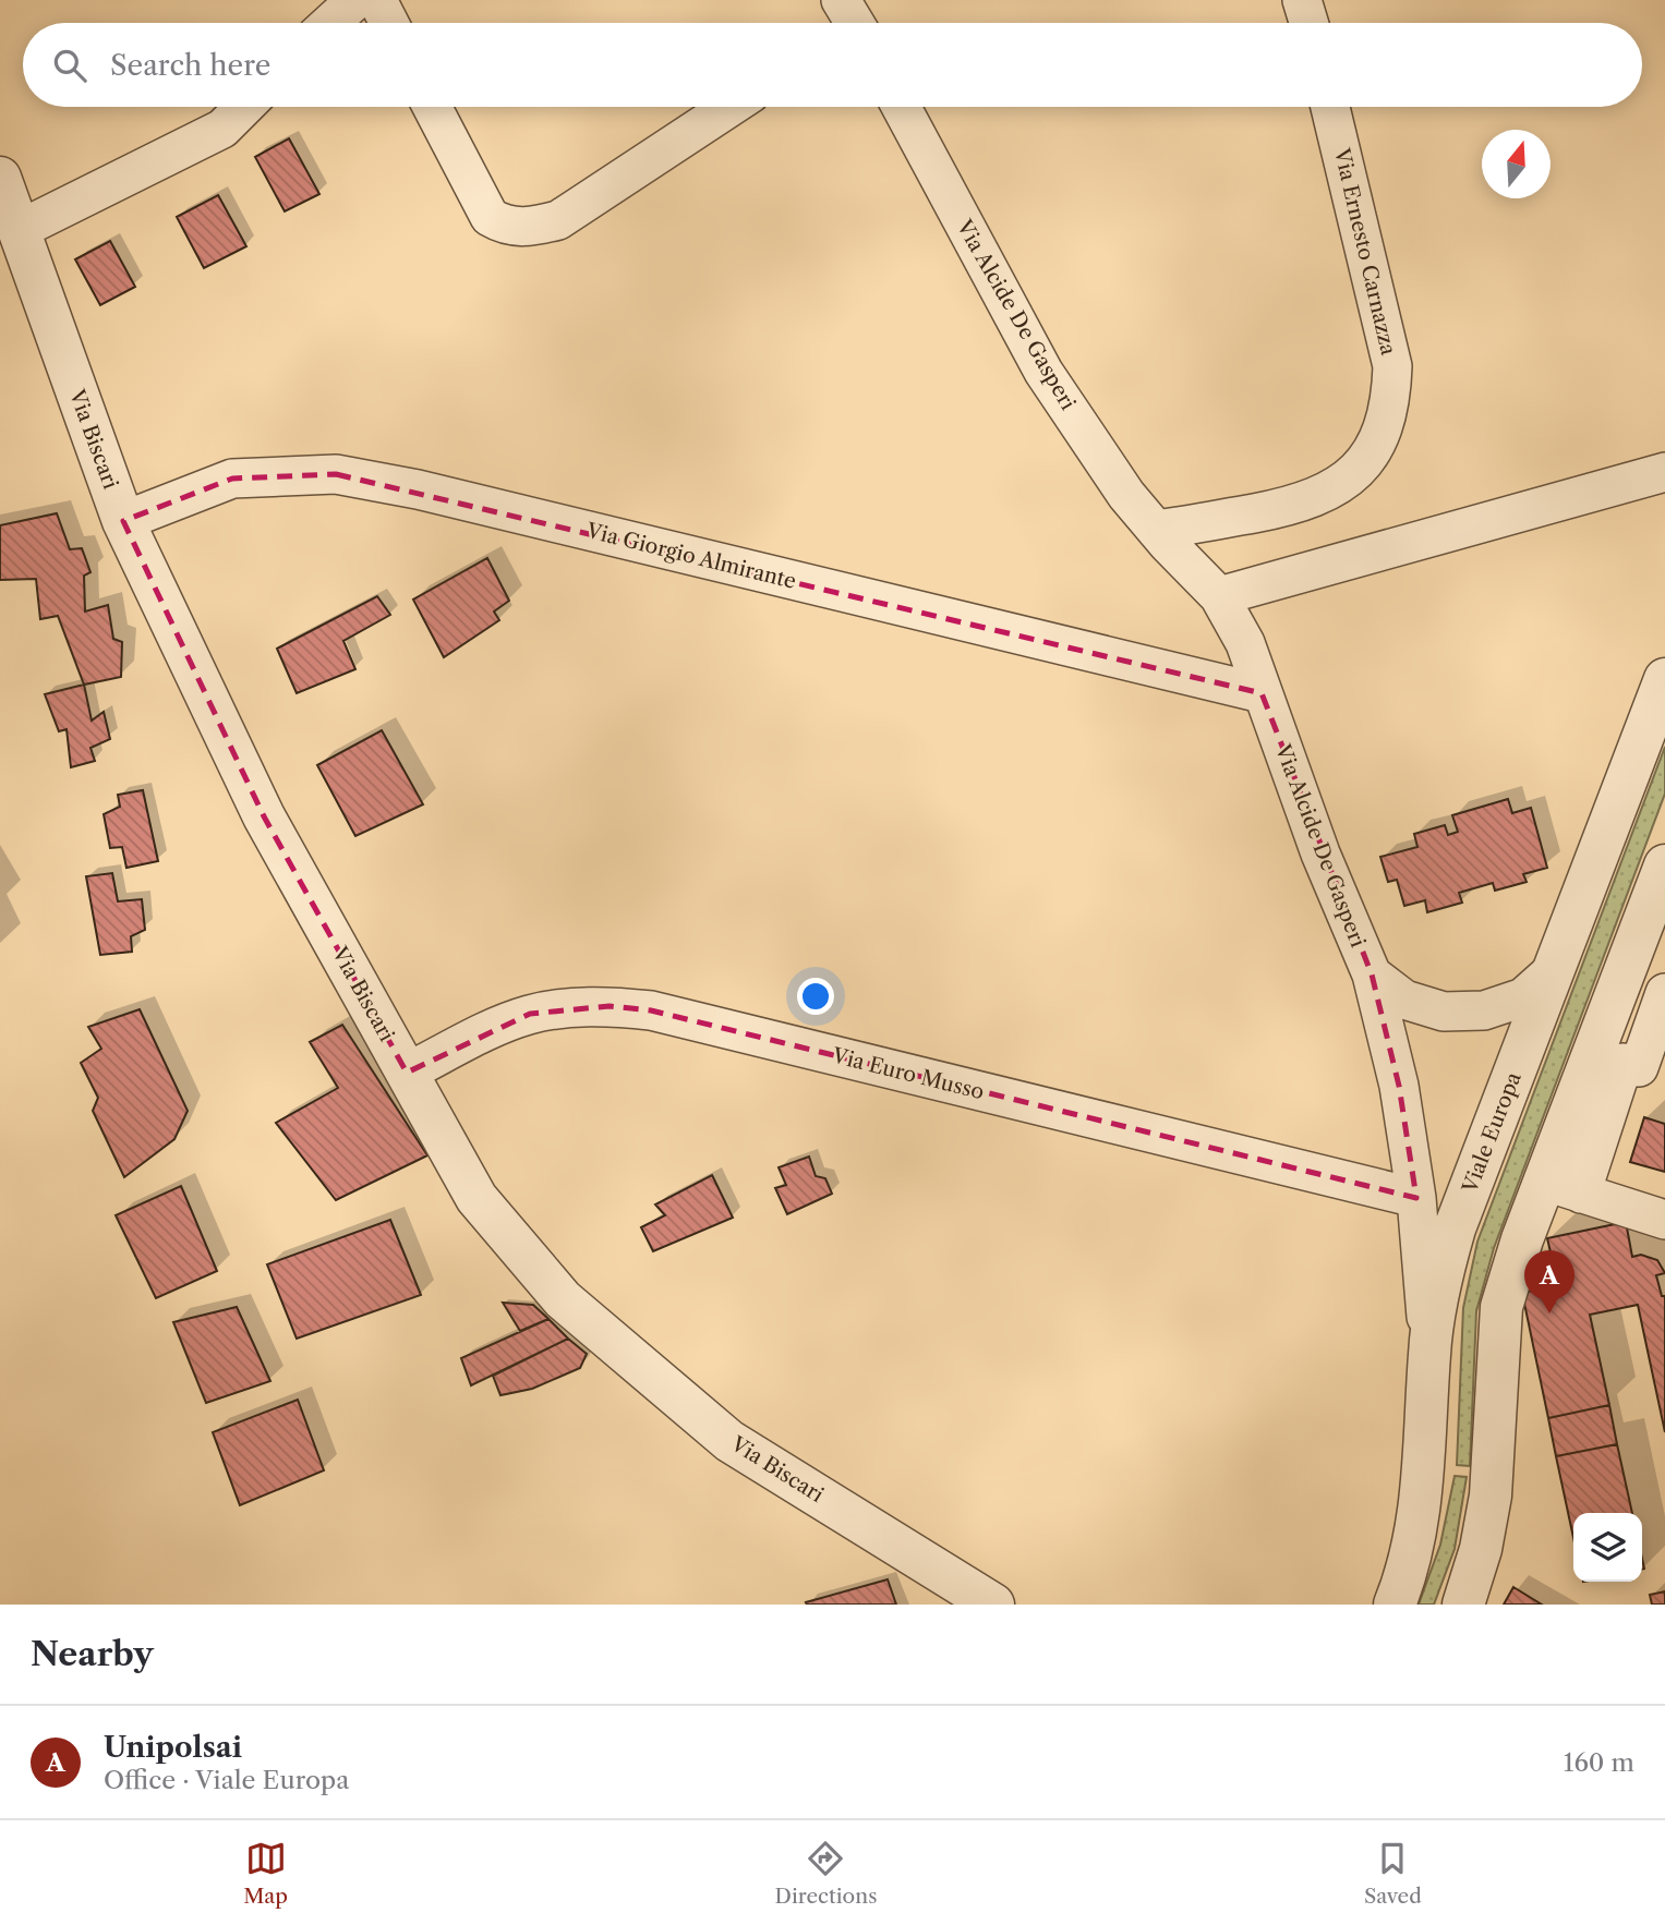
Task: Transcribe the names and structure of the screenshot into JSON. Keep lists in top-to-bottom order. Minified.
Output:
{"streets":{"street":["Via Ernesto Carnazza","Via Alcide De Gasperi","Via Biscari","Via Giorgio Almirante","Via Euro Musso","Viale Europa"]},"crossings":[["Via Ernesto Carnazza","Via Alcide De Gasperi"],["Via Alcide De Gasperi","Via Giorgio Almirante"],["Via Alcide De Gasperi","Via Euro Musso"],["Via Alcide De Gasperi","Viale Europa"],["Via Biscari","Via Giorgio Almirante"],["Via Biscari","Via Euro Musso"]],"north":"top","page":{"search":"Search here","pins":"A","heading":"Nearby","list":[{"mark":"A","name":"Unipolsai","note":"Office · Viale Europa","value":"160 m"}],"nav":["Map","Directions","Saved"]}}
